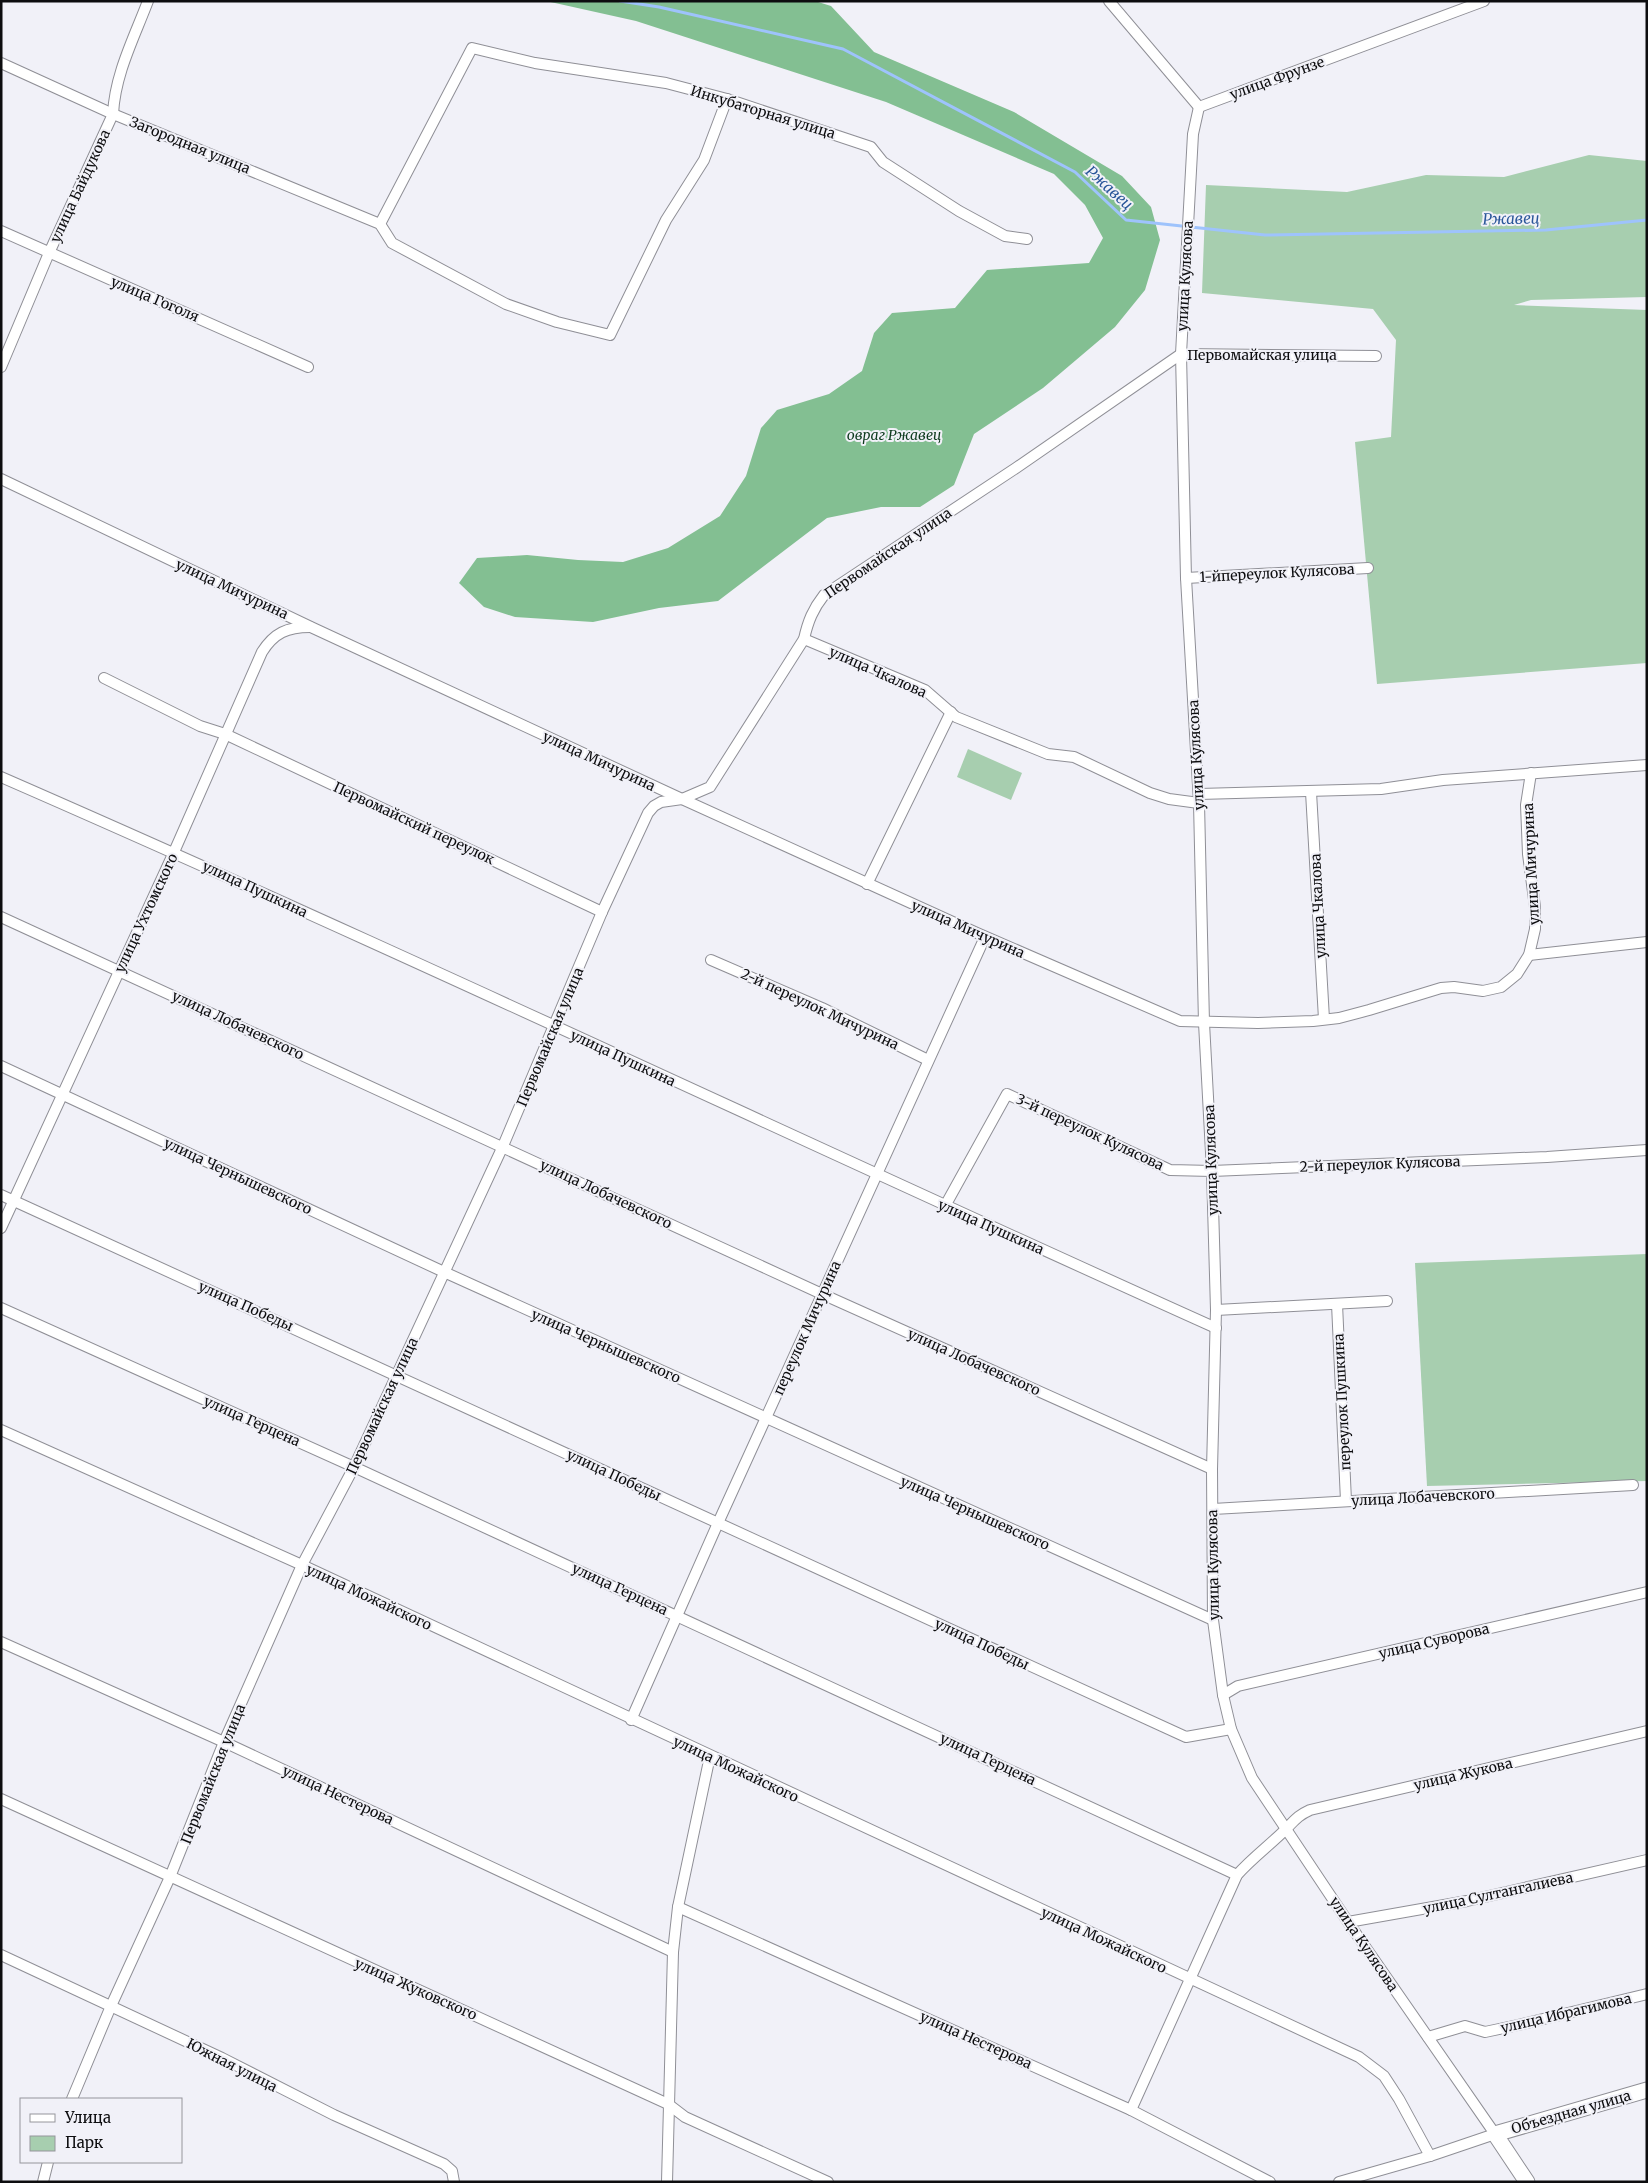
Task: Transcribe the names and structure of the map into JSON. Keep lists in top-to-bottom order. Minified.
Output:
{"streets":{"street":["улица Фрунзе","Инкубаторная улица","Загородная улица","улица Байдукова","улица Кулясова","улица Гоголя","Первомайская улица","1-йпереулок Кулясова","улица Мичурина","улица Чкалова","Первомайский переулок","улица Пушкина","улица Ухтомского","2-й переулок Мичурина","улица Лобачевского","3-й переулок Кулясова","2-й переулок Кулясова","улица Чернышевского","улица Победы","переулок Мичурина","переулок Пушкина","улица Герцена","улица Можайского","улица Суворова","улица Жукова","улица Нестерова","улица Султангалиева","улица Жуковского","улица Ибрагимова","Южная улица","Объездная улица"]},"crossings":[["улица Фрунзе","улица Кулясова"],["Инкубаторная улица","Загородная улица"],["Загородная улица","улица Байдукова"],["улица Байдукова","улица Гоголя"],["улица Кулясова","Первомайская улица"],["улица Кулясова","1-йпереулок Кулясова"],["улица Кулясова","улица Мичурина"],["улица Кулясова","улица Чкалова"],["улица Кулясова","улица Пушкина"],["улица Кулясова","улица Лобачевского"],["улица Кулясова","3-й переулок Кулясова"],["улица Кулясова","2-й переулок Кулясова"],["улица Кулясова","улица Чернышевского"],["улица Кулясова","улица Победы"],["улица Кулясова","улица Суворова"],["улица Кулясова","улица Жукова"],["улица Кулясова","улица Султангалиева"],["улица Кулясова","улица Ибрагимова"],["улица Кулясова","Объездная улица"],["Первомайская улица","улица Мичурина"],["Первомайская улица","улица Чкалова"],["Первомайская улица","Первомайский переулок"],["Первомайская улица","улица Пушкина"],["Первомайская улица","улица Лобачевского"],["Первомайская улица","улица Чернышевского"],["Первомайская улица","улица Победы"],["Первомайская улица","улица Герцена"],["Первомайская улица","улица Можайского"],["Первомайская улица","улица Нестерова"],["Первомайская улица","улица Жуковского"],["Первомайская улица","Южная улица"],["улица Мичурина","улица Чкалова"],["улица Мичурина","улица Ухтомского"],["улица Мичурина","переулок Мичурина"],["Первомайский переулок","улица Ухтомского"],["улица Пушкина","улица Ухтомского"],["улица Пушкина","3-й переулок Кулясова"],["улица Пушкина","переулок Мичурина"],["улица Ухтомского","улица Лобачевского"],["улица Ухтомского","улица Чернышевского"],["улица Ухтомского","улица Победы"],["2-й переулок Мичурина","переулок Мичурина"],["улица Лобачевского","переулок Мичурина"],["улица Лобачевского","переулок Пушкина"],["3-й переулок Кулясова","2-й переулок Кулясова"],["улица Чернышевского","переулок Мичурина"],["улица Победы","переулок Мичурина"],["переулок Мичурина","улица Герцена"],["переулок Мичурина","улица Можайского"],["улица Герцена","улица Жукова"],["улица Можайского","улица Жукова"],["улица Жукова","улица Нестерова"]],"water":["Ржавец"],"parks":["овраг Ржавец"],"legend":["Улица","Парк"]}
